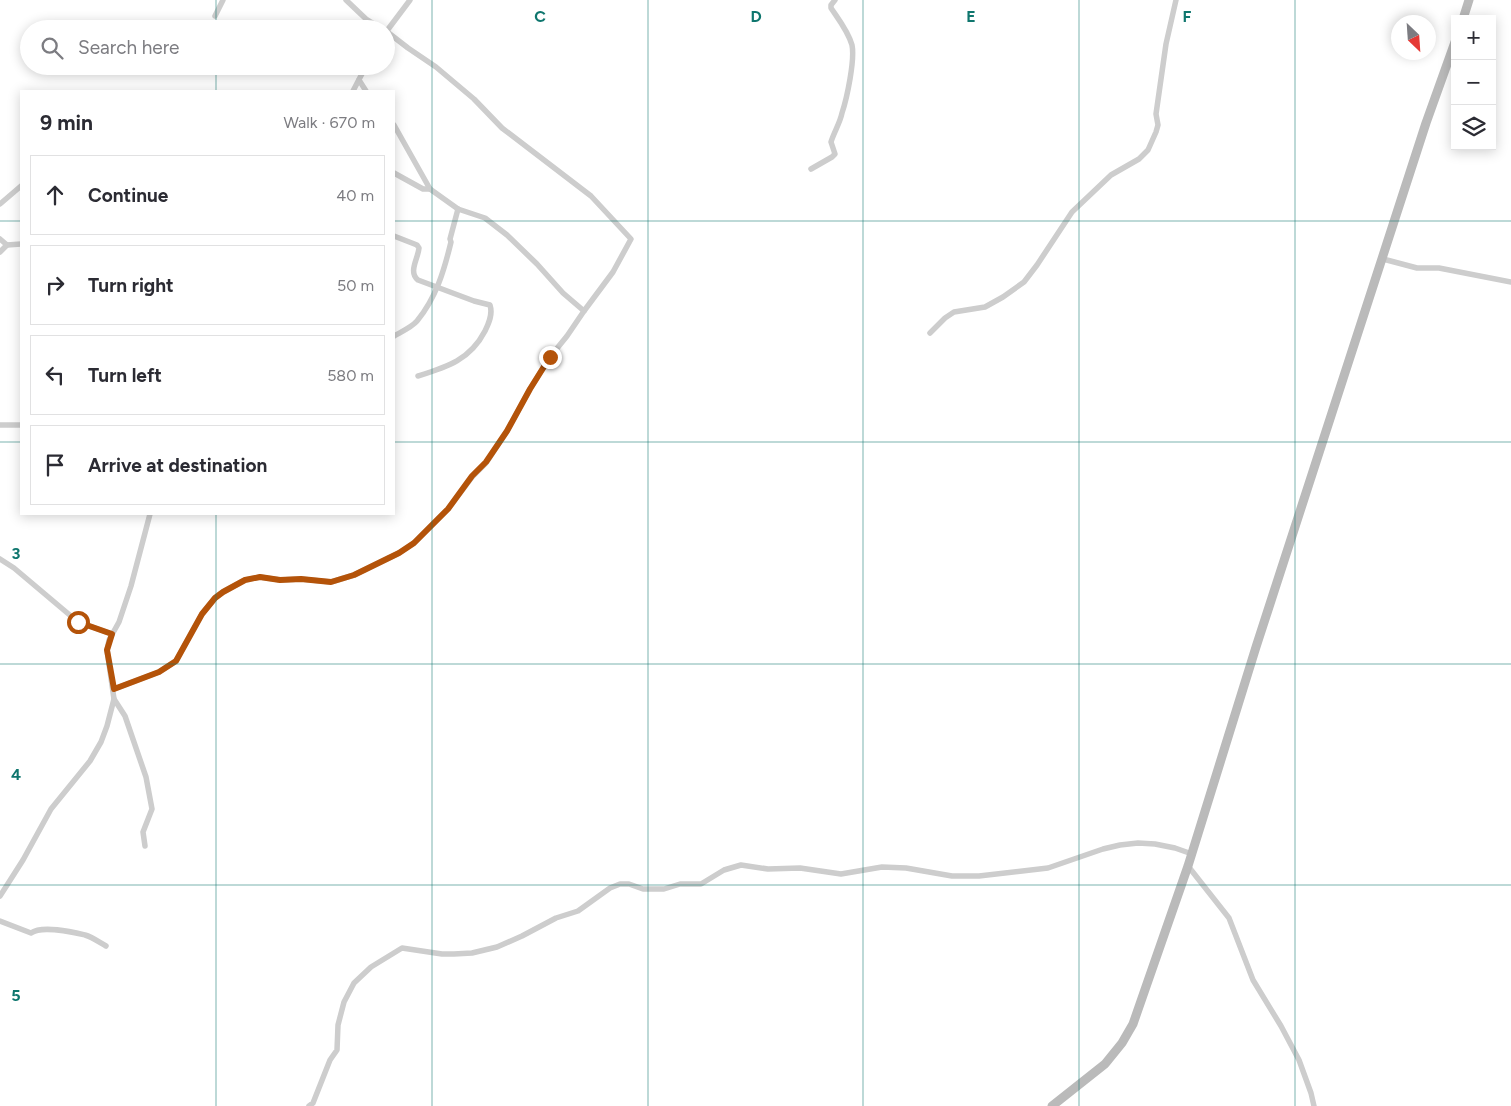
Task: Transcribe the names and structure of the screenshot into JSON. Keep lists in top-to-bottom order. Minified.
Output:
{"north":"bottom right","page":{"map_buttons":["+","−"],"search":"Search here","heading":["9 min","Walk · 670 m"],"list":[["Continue","40 m"],["Turn right","50 m"],["Turn left","580 m"],"Arrive at destination"]},"grid":{"columns":["C","D","E","F"],"rows":["3","4","5"]}}
